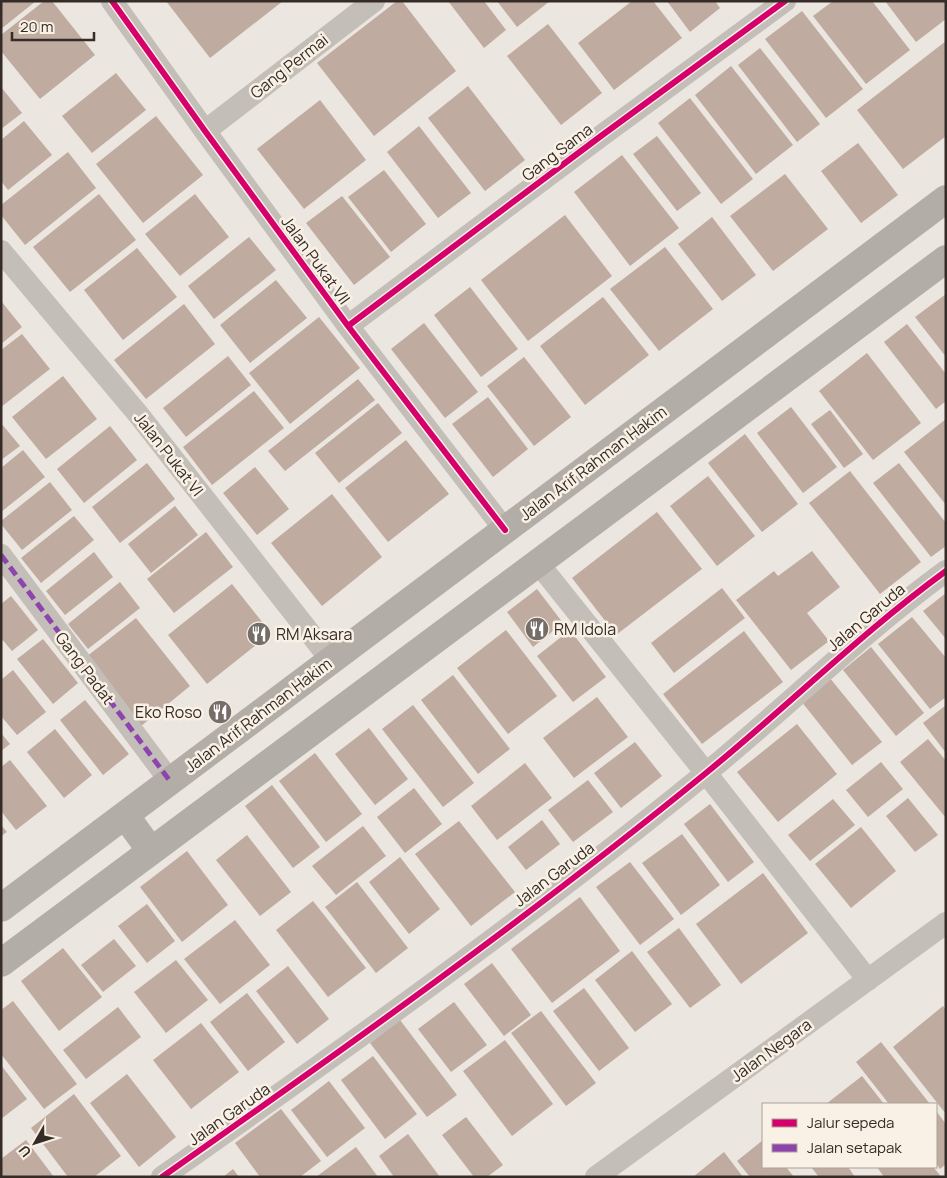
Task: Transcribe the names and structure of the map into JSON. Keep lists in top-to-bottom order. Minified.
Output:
{"streets":{"main road":["Jalan Arif Rahman Hakim"],"street":["Gang Permai","Gang Sama","Jalan Pukat VII","Jalan Pukat VI","Jalan Garuda","Gang Padat","Jalan Negara"]},"crossings":[["Gang Permai","Jalan Pukat VII"],["Gang Sama","Jalan Pukat VII"],["Jalan Pukat VII","Jalan Arif Rahman Hakim"],["Jalan Pukat VI","Jalan Arif Rahman Hakim"],["Jalan Arif Rahman Hakim","Gang Padat"]],"places":{"restaurant":["RM Idola","RM Aksara","Eko Roso"]},"legend":["Jalur sepeda","Jalan setapak"],"scale_bar":"20 m","north":"bottom left"}
